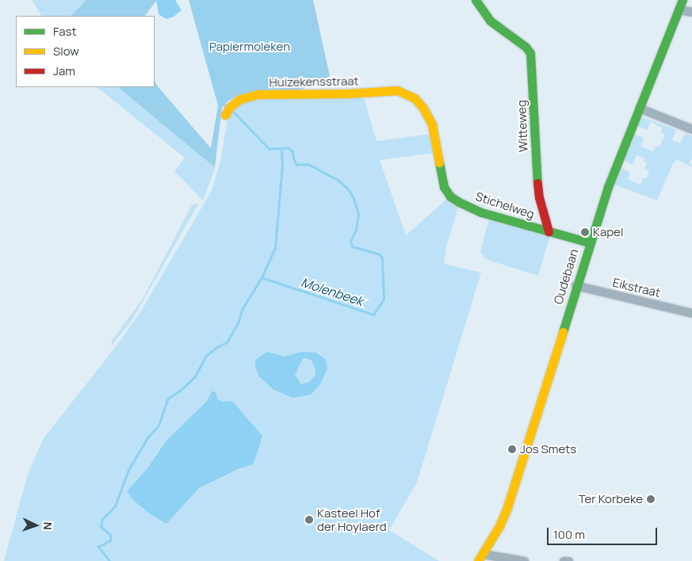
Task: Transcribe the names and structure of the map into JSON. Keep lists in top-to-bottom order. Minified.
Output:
{"streets":{"street":["Huizekensstraat","Witteweg","Stichelweg","Oudebaan","Eikstraat"]},"crossings":[["Huizekensstraat","Stichelweg"],["Witteweg","Stichelweg"],["Oudebaan","Eikstraat"]],"water":["Molenbeek"],"parks":["Papiermoleken"],"places":["Kapel","Jos Smets","Ter Korbeke","Kasteel Hof der Hoylaerd"],"legend":["Fast","Slow","Jam"],"scale_bar":"100 m","north":"right"}
